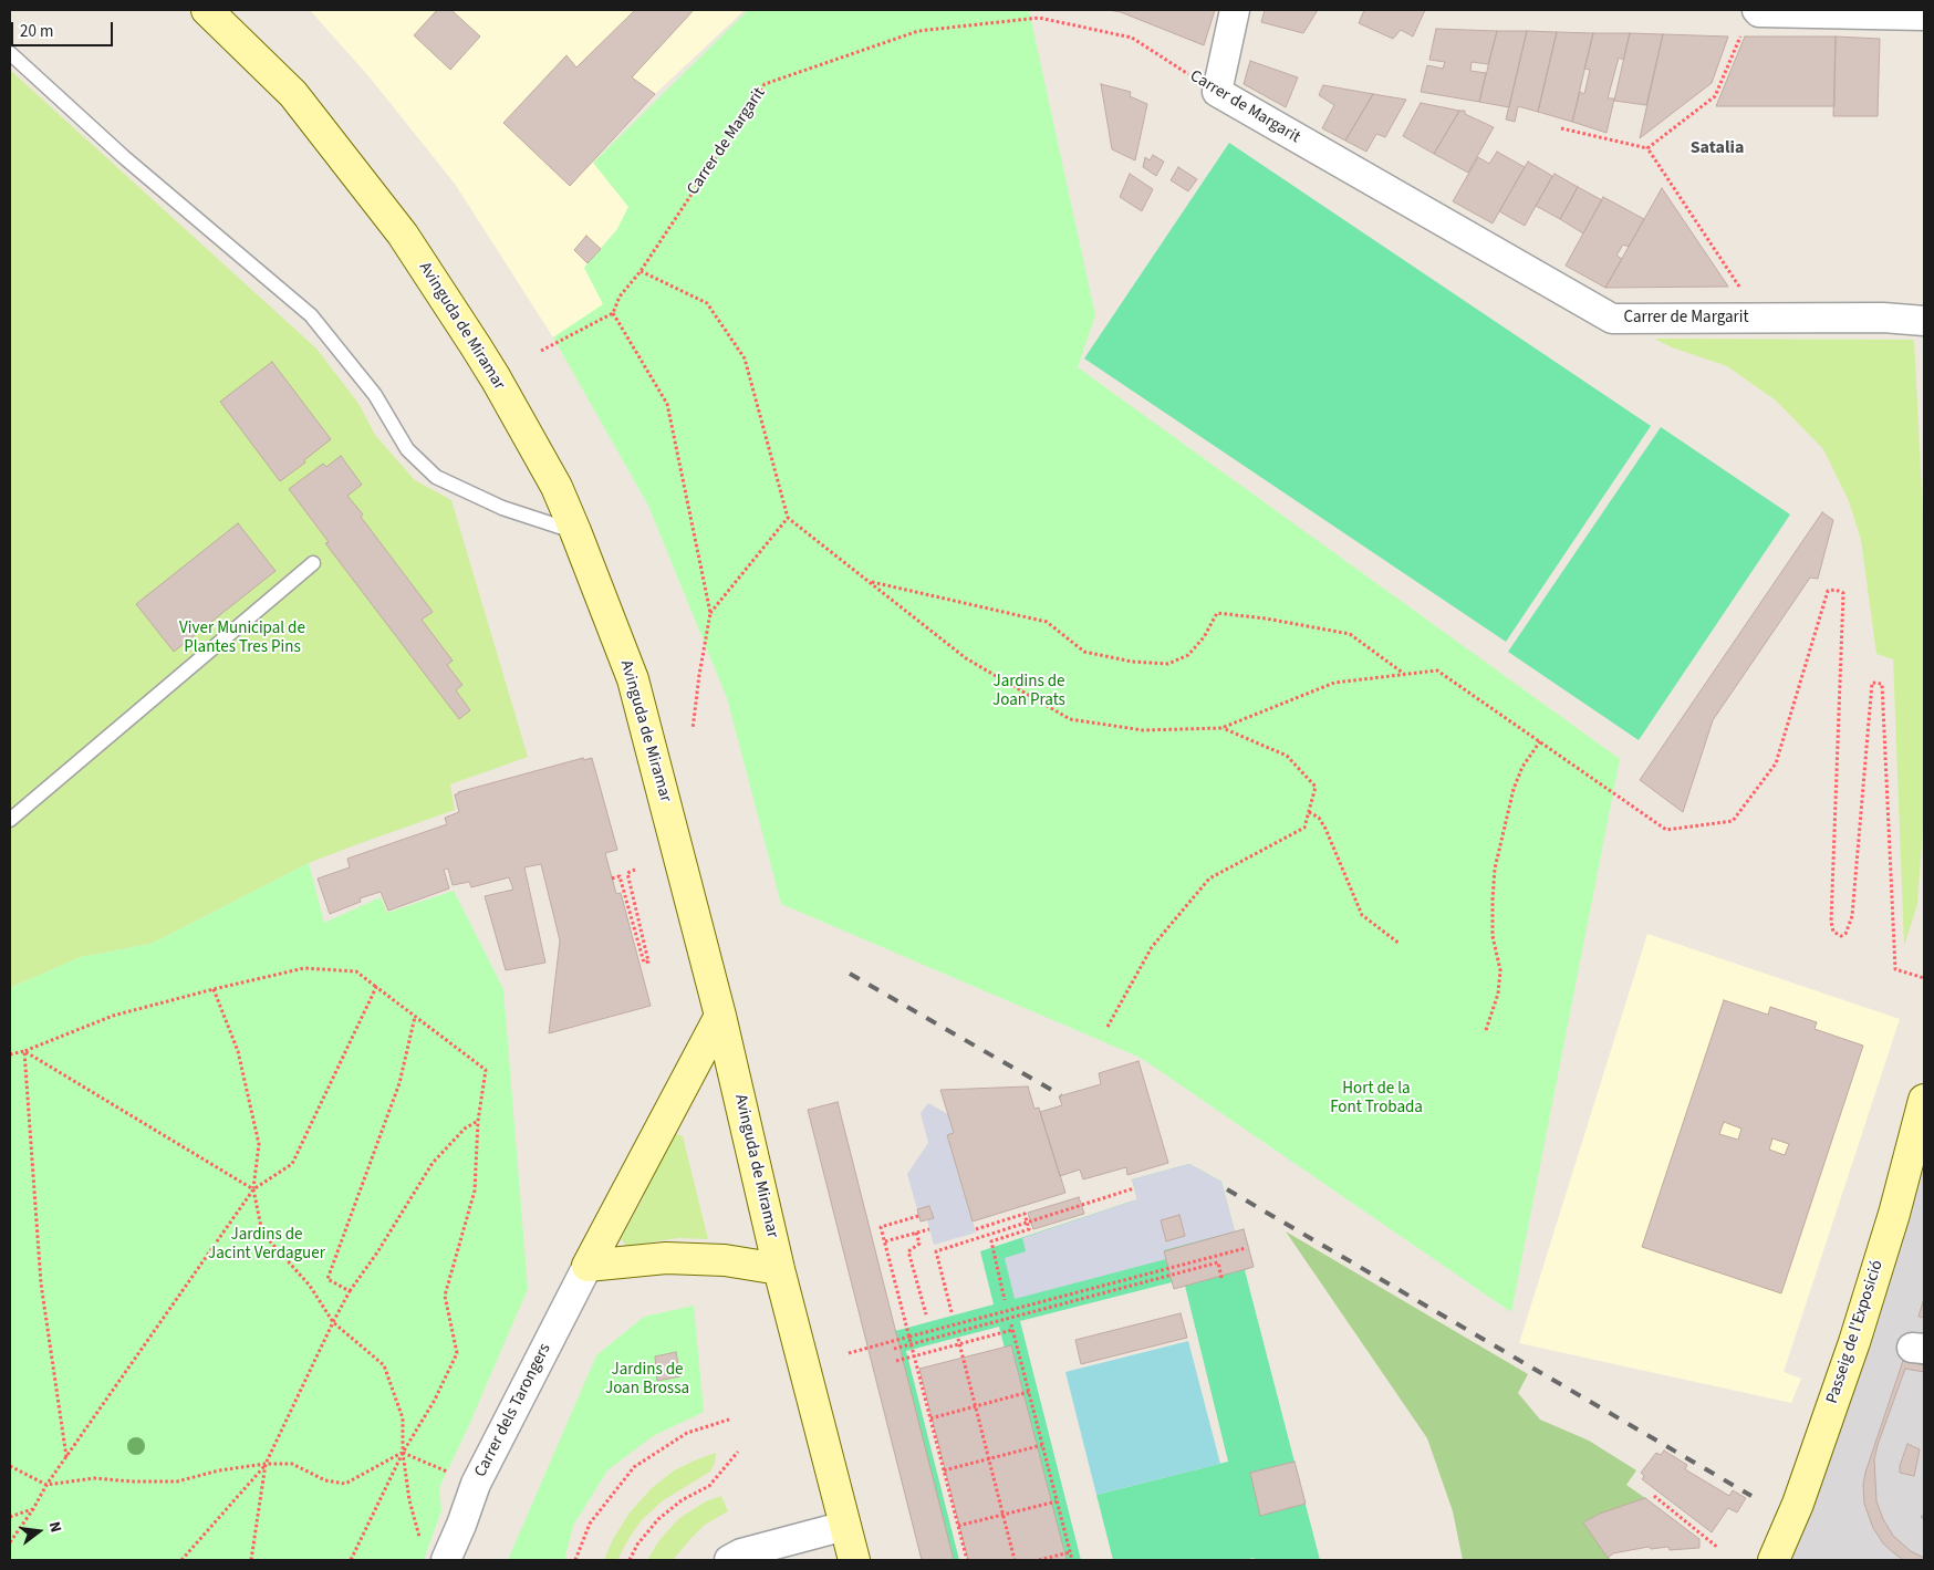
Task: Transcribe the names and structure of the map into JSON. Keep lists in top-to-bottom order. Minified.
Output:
{"streets":{"street":["Carrer de Margarit","Avinguda de Miramar","Passeig de l'Exposició","Carrer dels Tarongers"]},"districts":["Satalia"],"parks":["Viver Municipal de Plantes Tres Pins","Jardins de Joan Prats","Hort de la Font Trobada","Jardins de Jacint Verdaguer","Jardins de Joan Brossa"],"scale_bar":"20 m","north":"right"}
